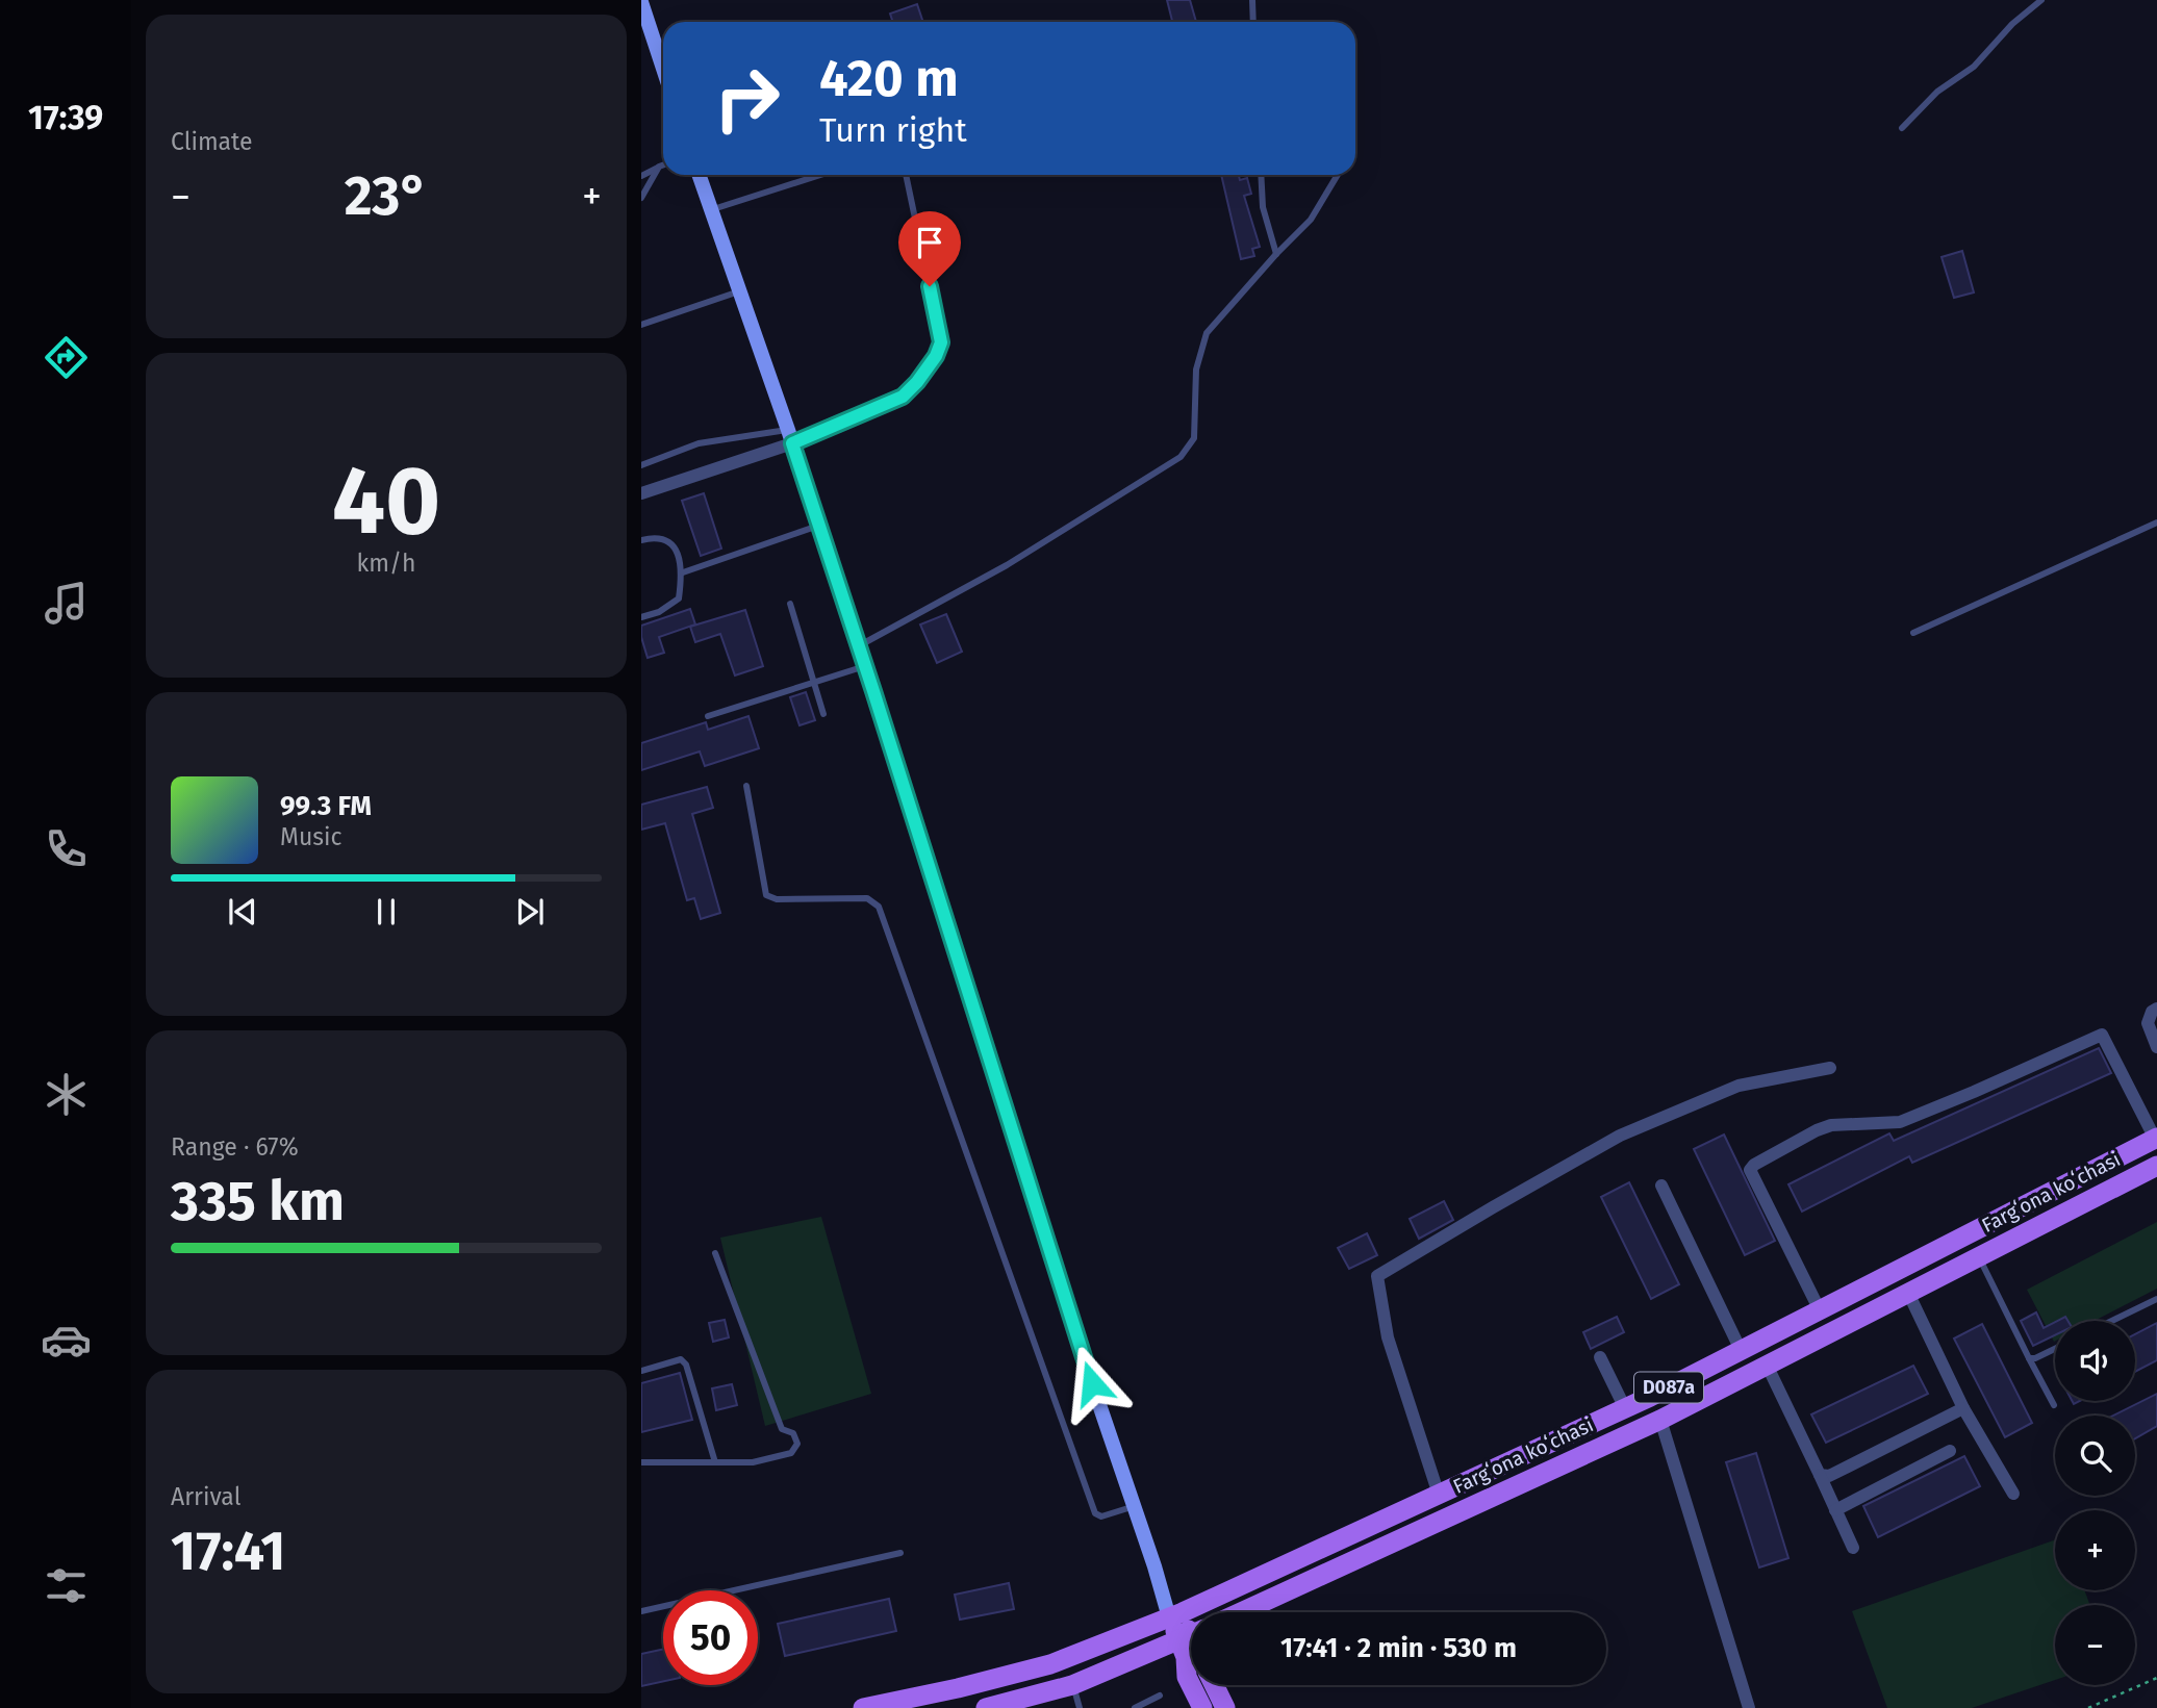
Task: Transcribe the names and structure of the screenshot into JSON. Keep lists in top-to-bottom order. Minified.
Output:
{"streets":{"main road":["Fargʻona koʻchasi","D087a"]},"page":{"tabs":"17:39","tile":["Climate",["40","km/h"],["Range · 67%","335 km"],["Arrival","17:41"]],"turn":["420 m","Turn right"],"heat":["−","23°","+"],"song":["99.3 FM","Music"],"map_buttons":["+","−"],"limit":"50","trip":"17:41 · 2 min · 530 m"}}
